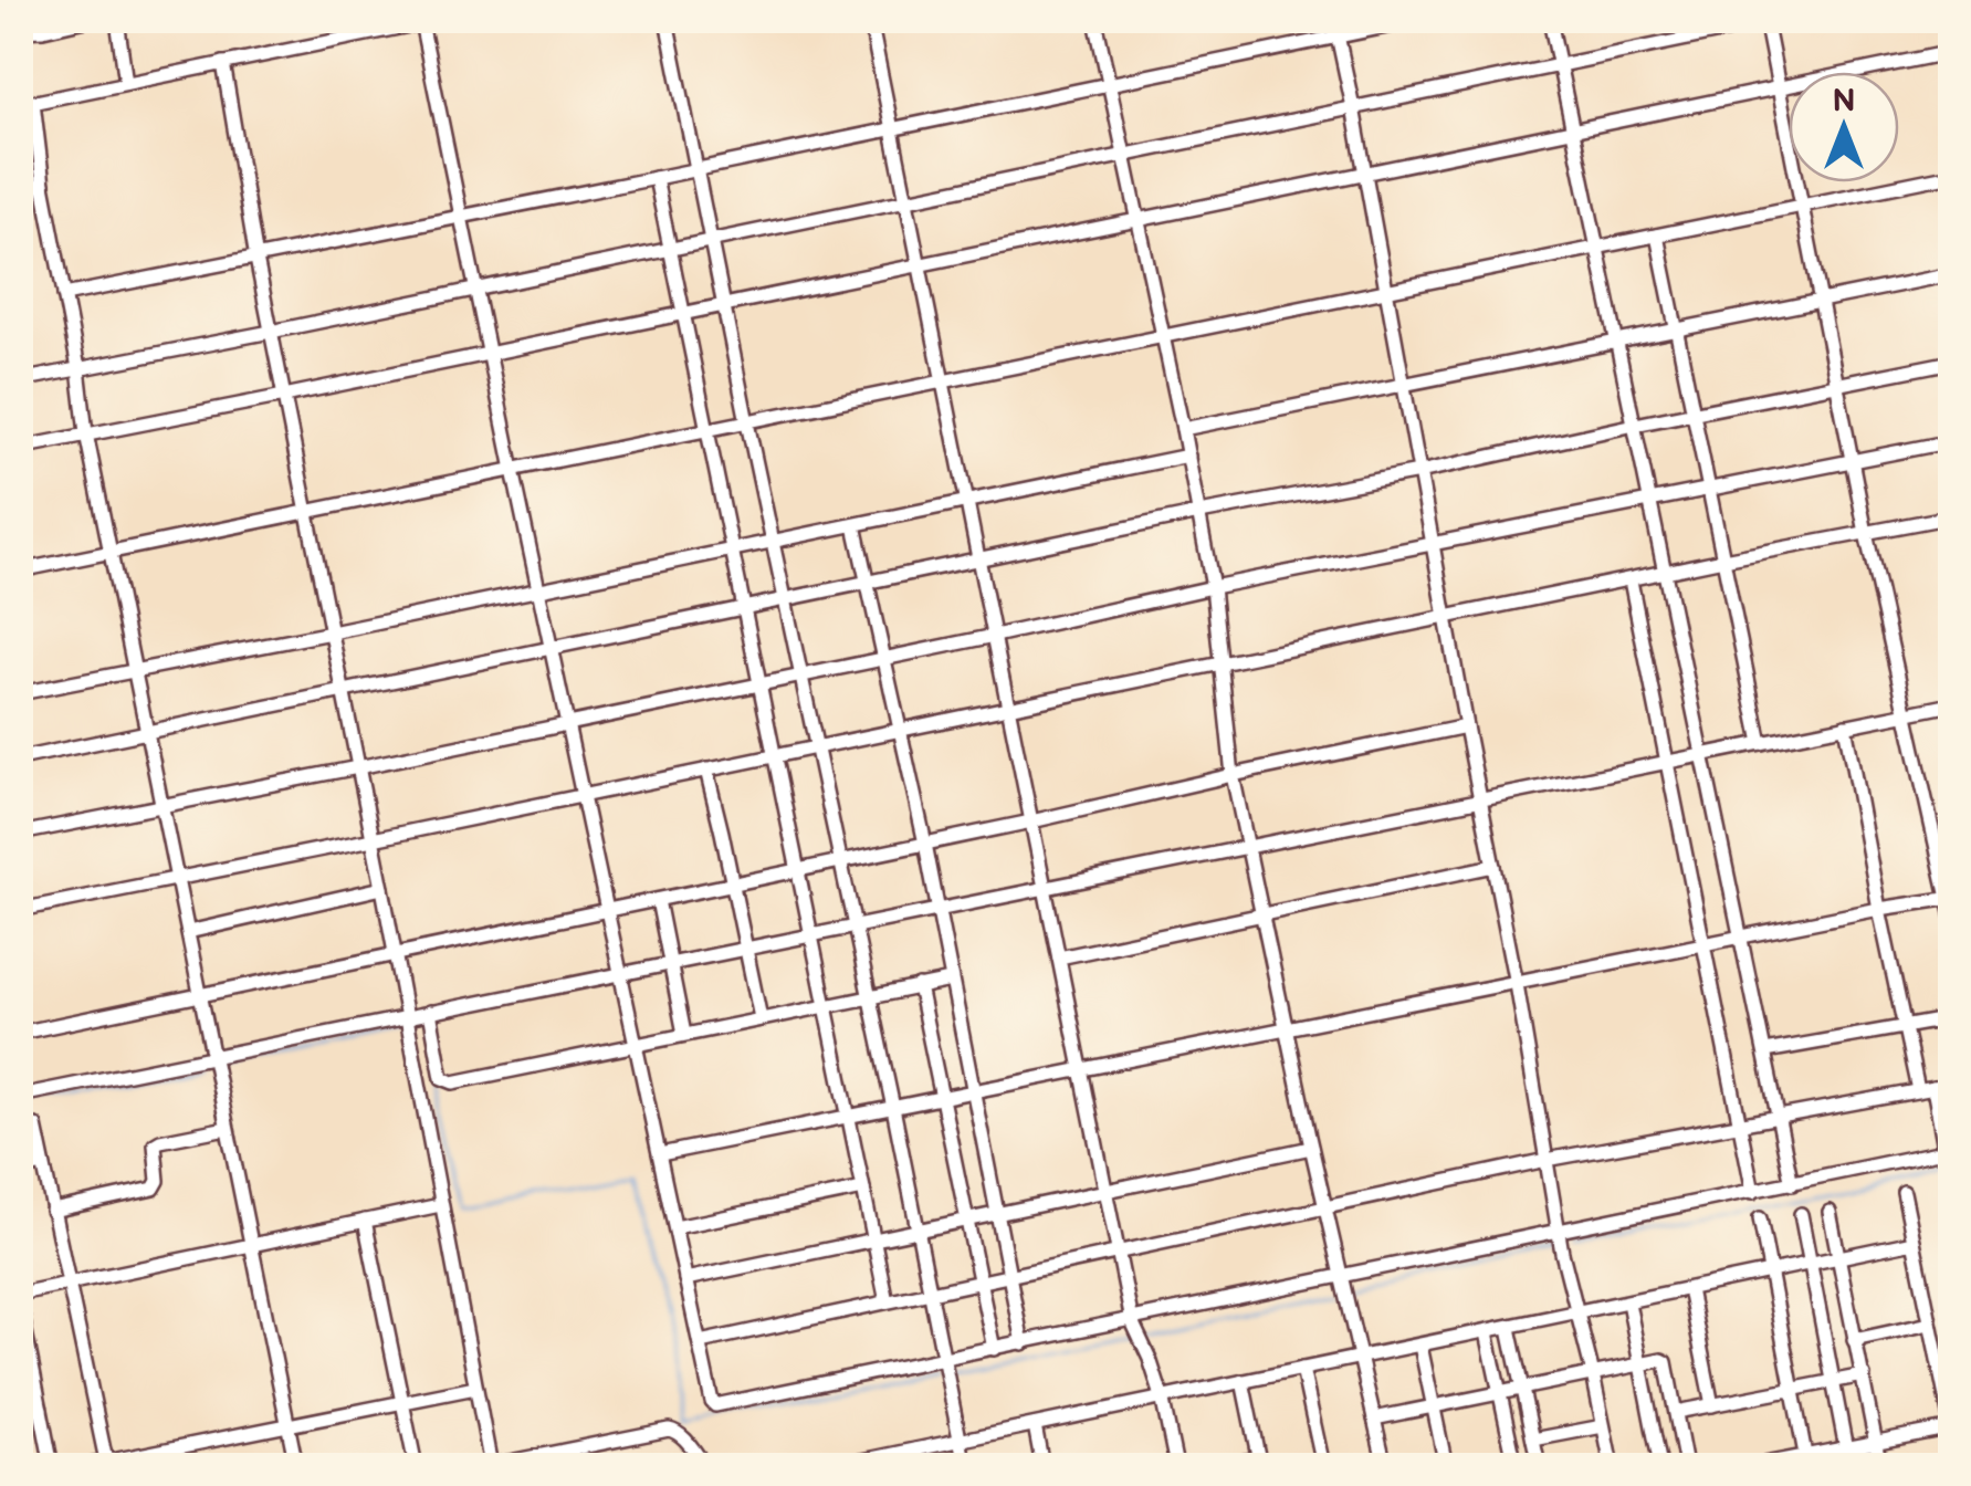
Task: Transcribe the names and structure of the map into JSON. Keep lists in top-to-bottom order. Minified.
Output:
{"north":"top"}
